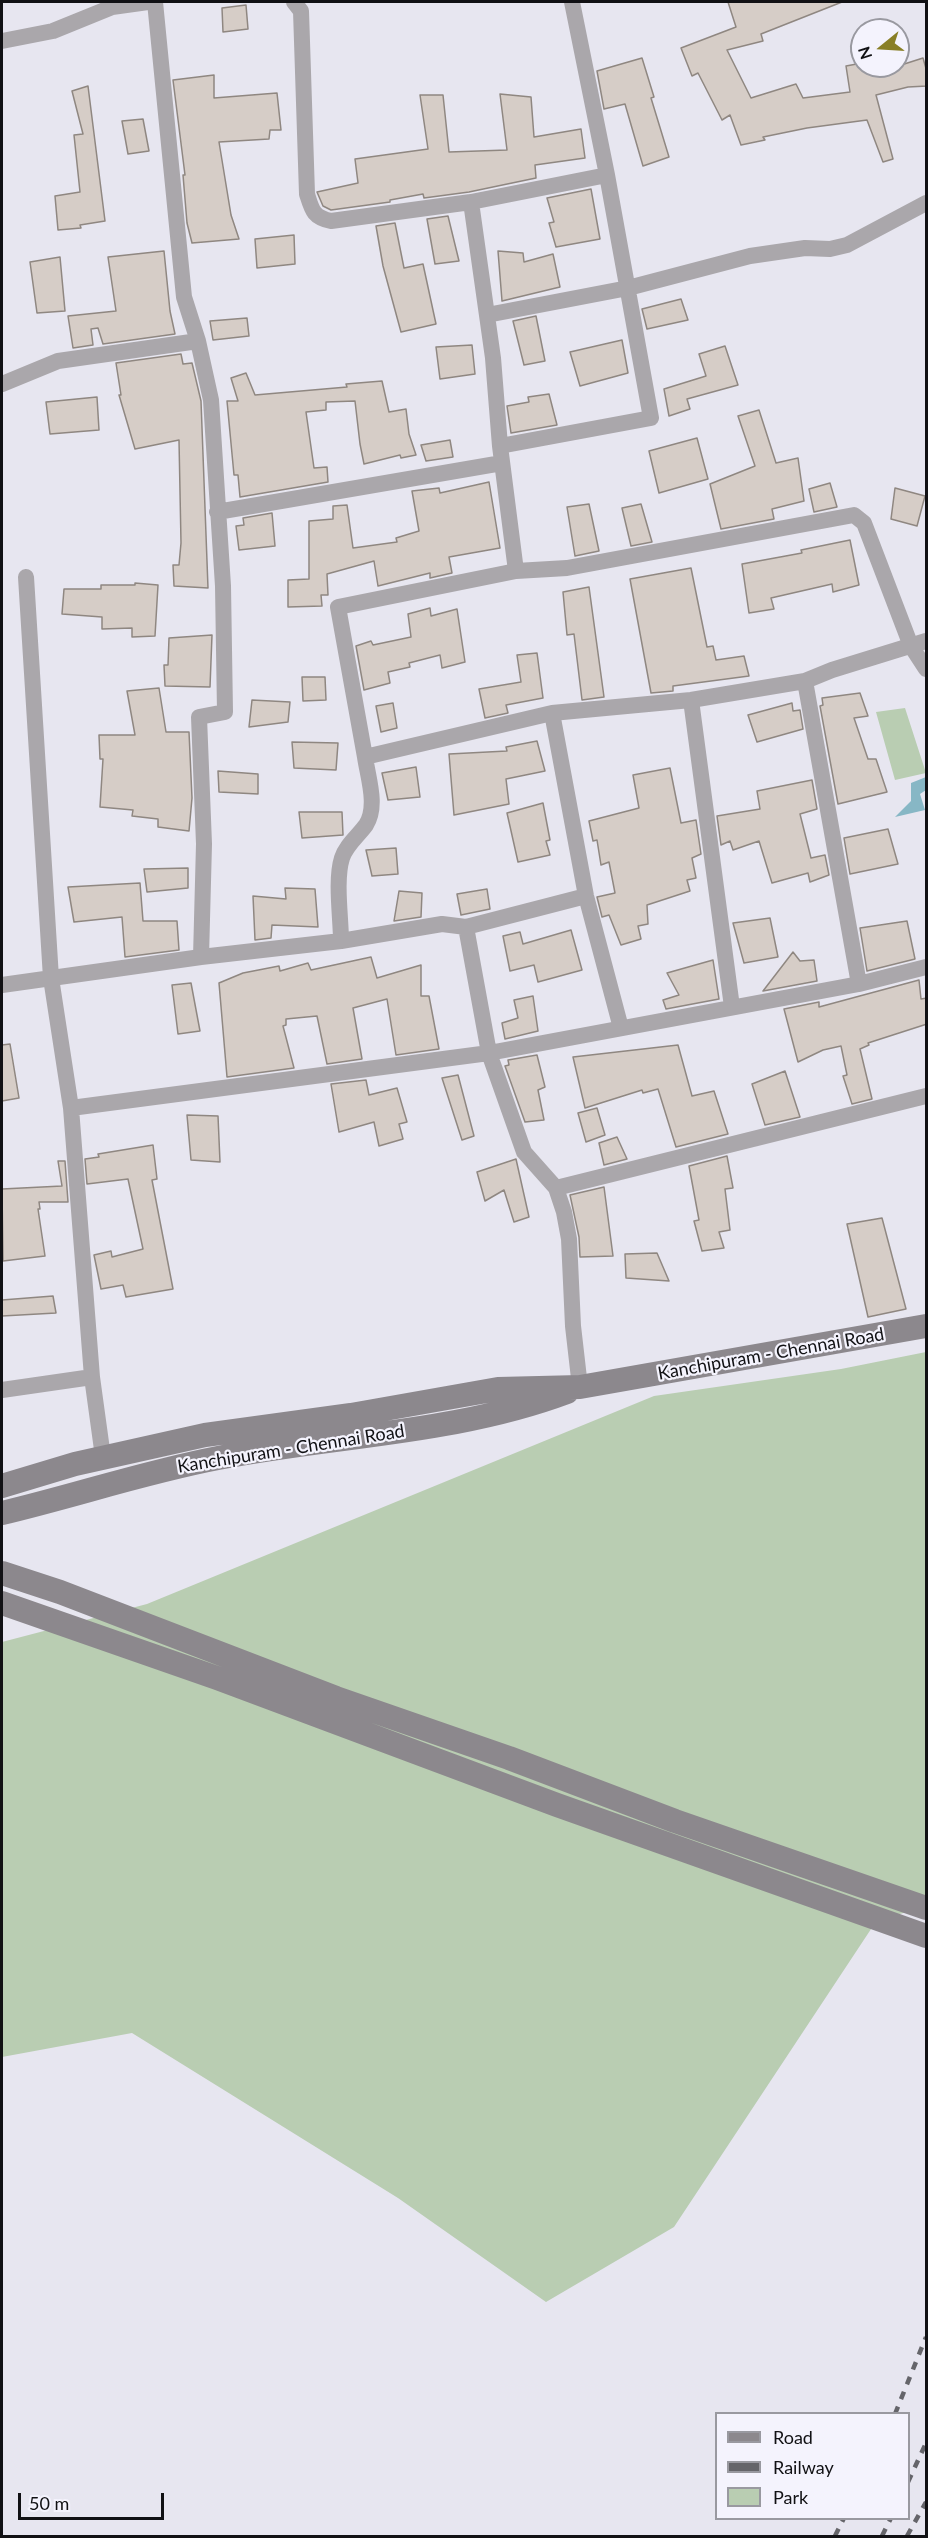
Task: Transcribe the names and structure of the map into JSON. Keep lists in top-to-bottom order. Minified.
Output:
{"streets":{"main road":["Kanchipuram - Chennai Road"]},"legend":["Road","Railway","Park"],"scale_bar":"50 m","north":"left"}
